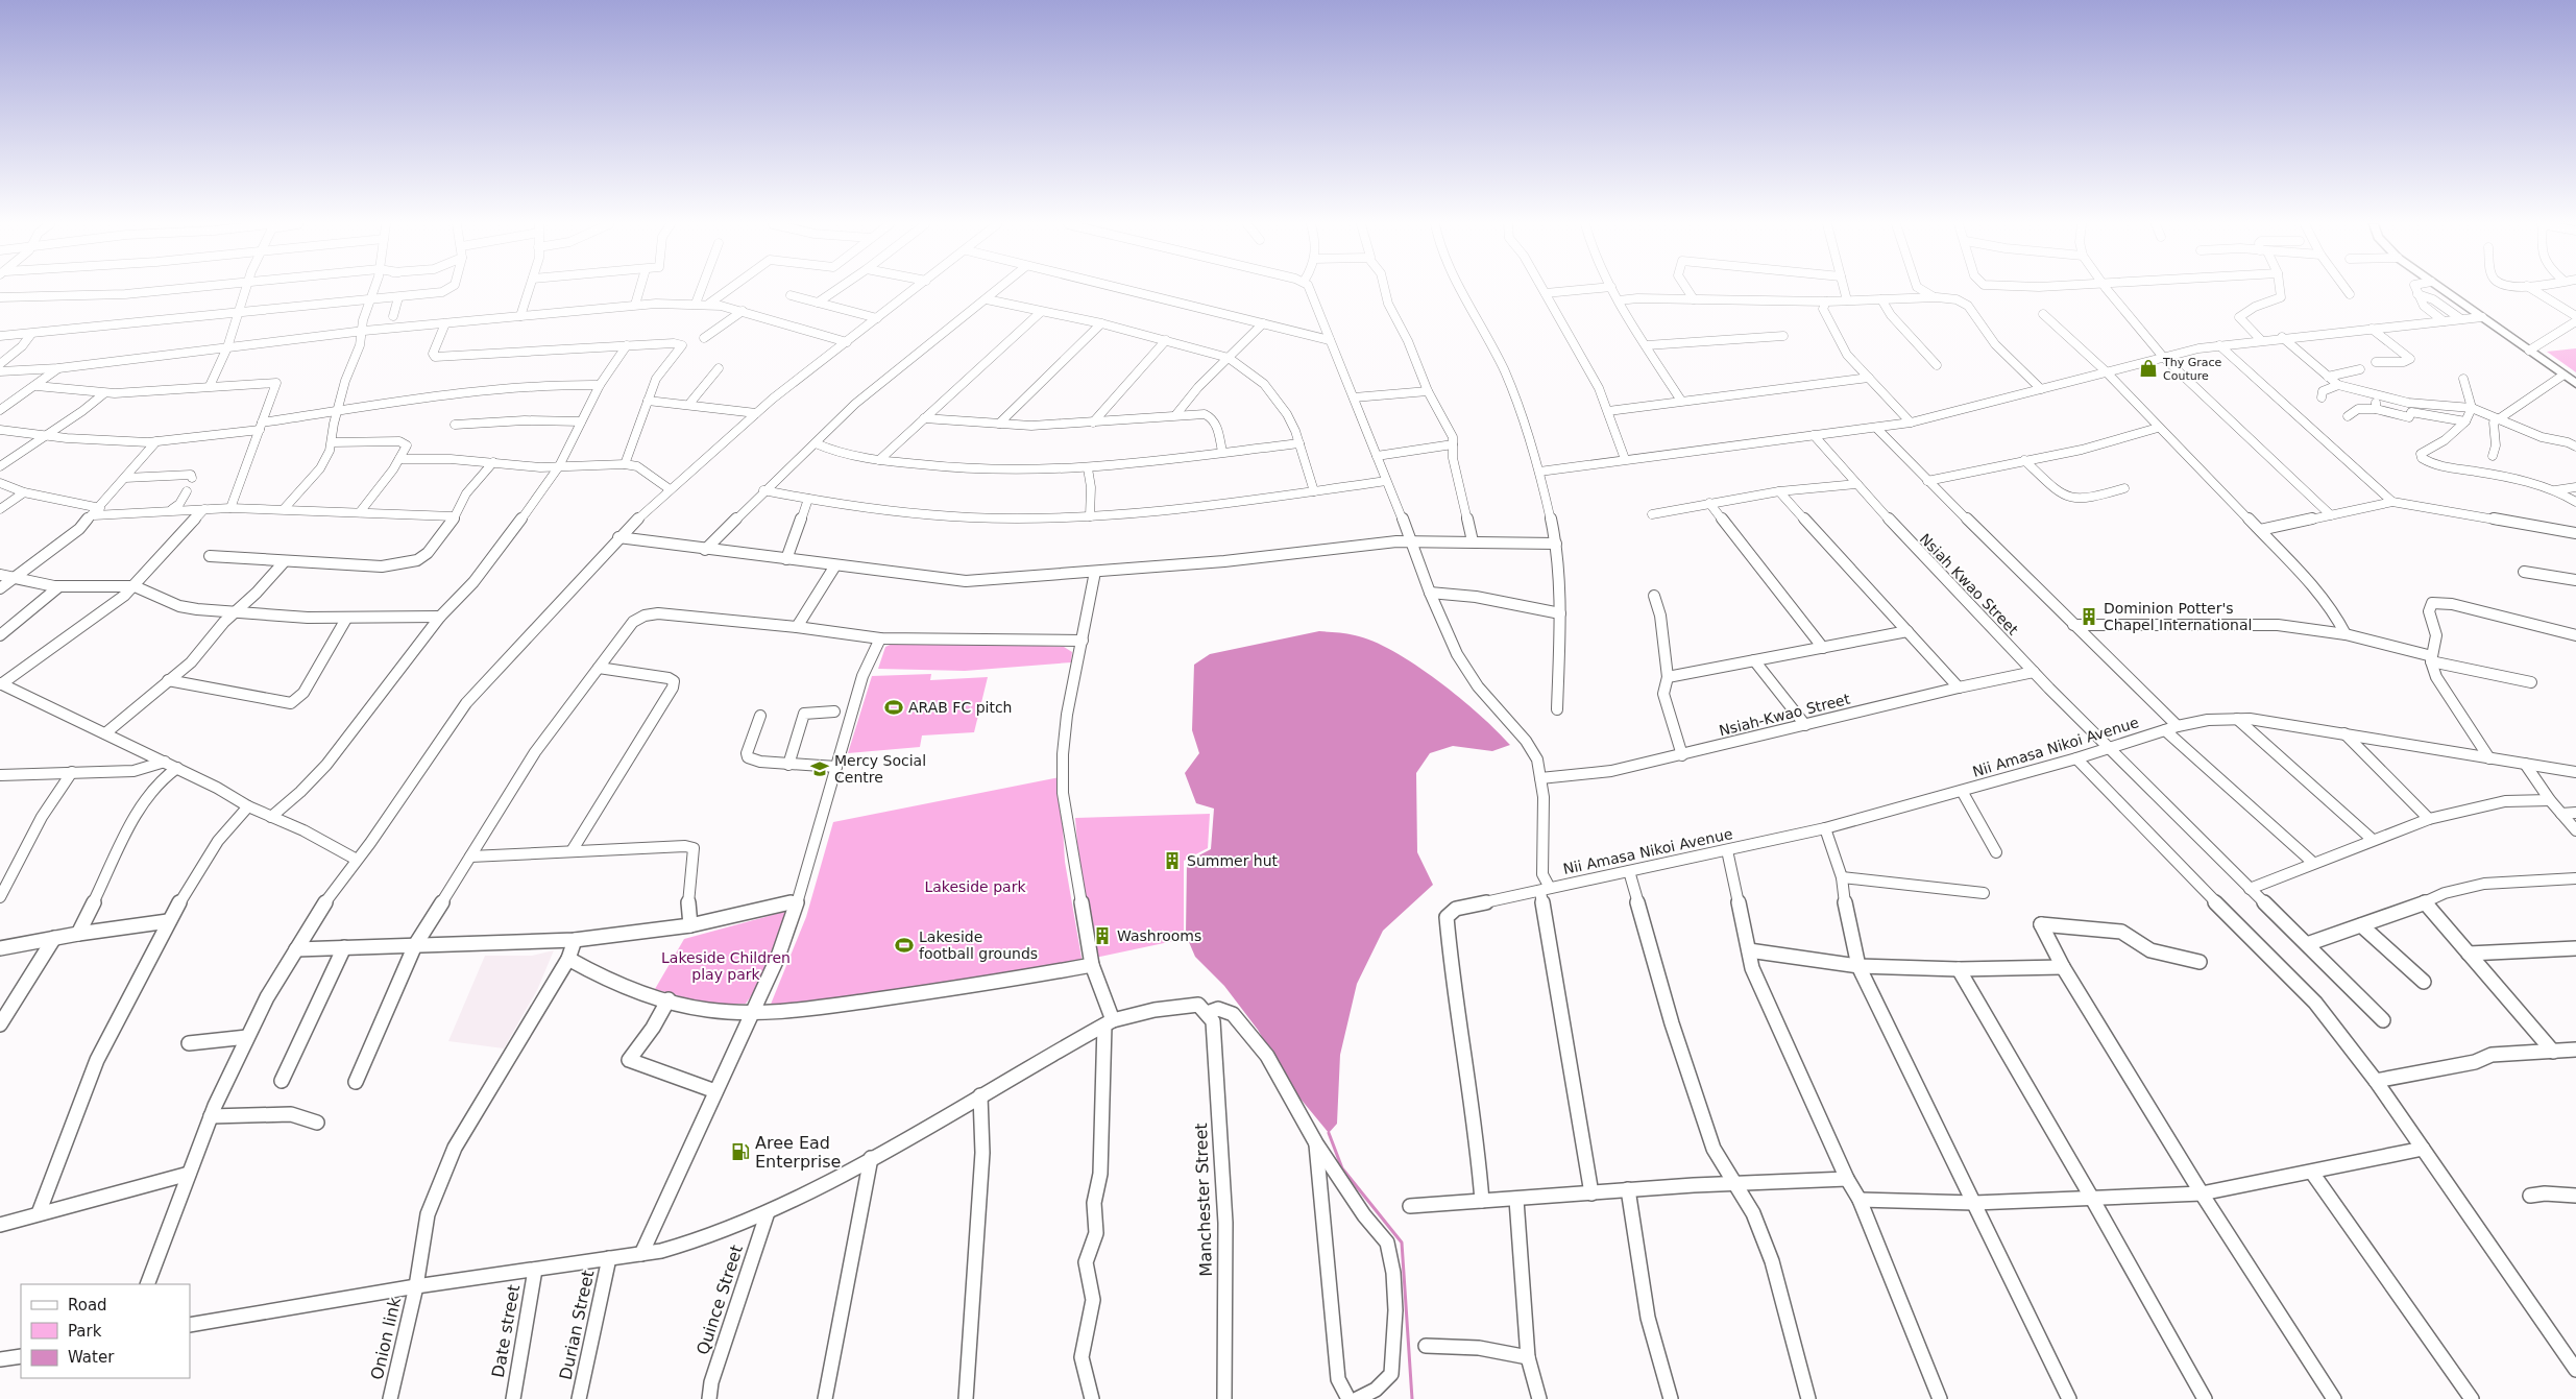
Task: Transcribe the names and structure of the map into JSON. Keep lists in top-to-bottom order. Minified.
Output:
{"streets":{"street":["Nsiah Kwao Street","Nsiah-Kwao Street","Nii Amasa Nikoi Avenue","Manchester Street","Quince Street","Durian Street","Date street","Onion link"]},"crossings":[["Nsiah Kwao Street","Nsiah-Kwao Street"],["Nsiah Kwao Street","Nii Amasa Nikoi Avenue"]],"parks":["Lakeside park","Lakeside Children play park"],"places":{"shop":["Thy Grace Couture"],"building":["Dominion Potter's Chapel International","Summer hut","Washrooms"],"sports":["ARAB FC pitch","Lakeside football grounds"],"school or university":["Mercy Social Centre"],"fuel station":["Aree Ead Enterprise"]},"legend":["Road","Park","Water"]}
